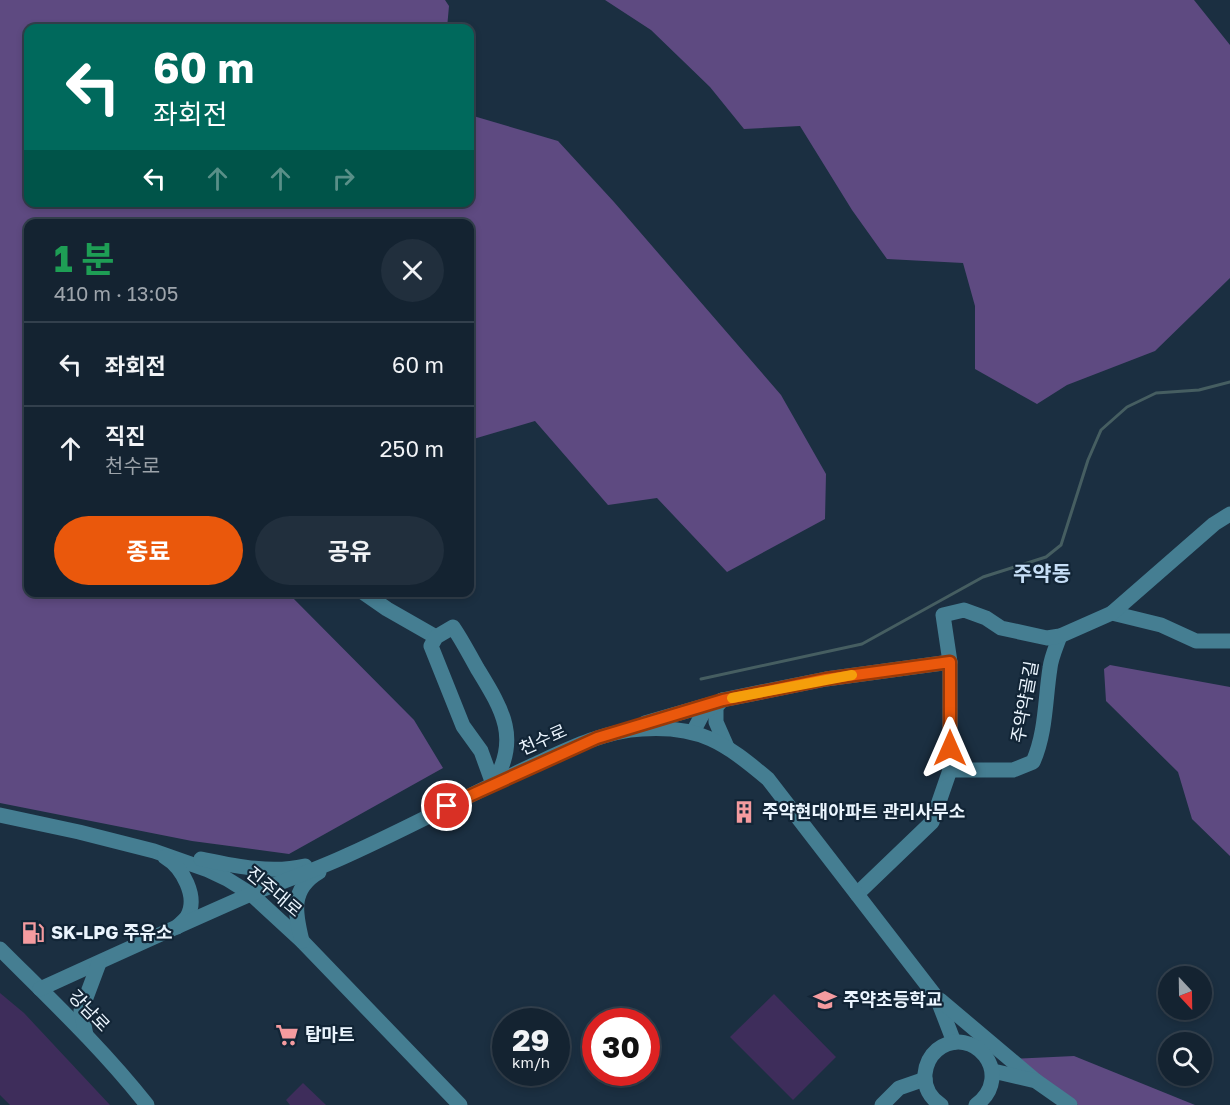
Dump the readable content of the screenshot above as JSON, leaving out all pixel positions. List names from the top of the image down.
{
  "streets": {
    "street": [
      "주약약골길",
      "천수로",
      "진주대로",
      "강남로"
    ]
  },
  "crossings": [
    ["주약약골길", "천수로"],
    ["천수로", "진주대로"],
    ["천수로", "강남로"]
  ],
  "districts": ["주약동"],
  "places": {
    "building": ["주약현대아파트 관리사무소"],
    "fuel station": ["SK-LPG 주유소"],
    "school or university": ["주약초등학교"],
    "supermarket": ["탑마트"]
  },
  "north": "bottom",
  "page": {
    "turn": ["60 m", "좌회전"],
    "heading": ["1 분", "410 m · 13:05"],
    "list": [
      {
        "name": "좌회전",
        "value": "60 m"
      },
      {
        "name": "직진",
        "note": "천수로",
        "value": "250 m"
      }
    ],
    "buttons": ["종료", "공유"],
    "speed": "29 km/h",
    "limit": "30"
  }
}
